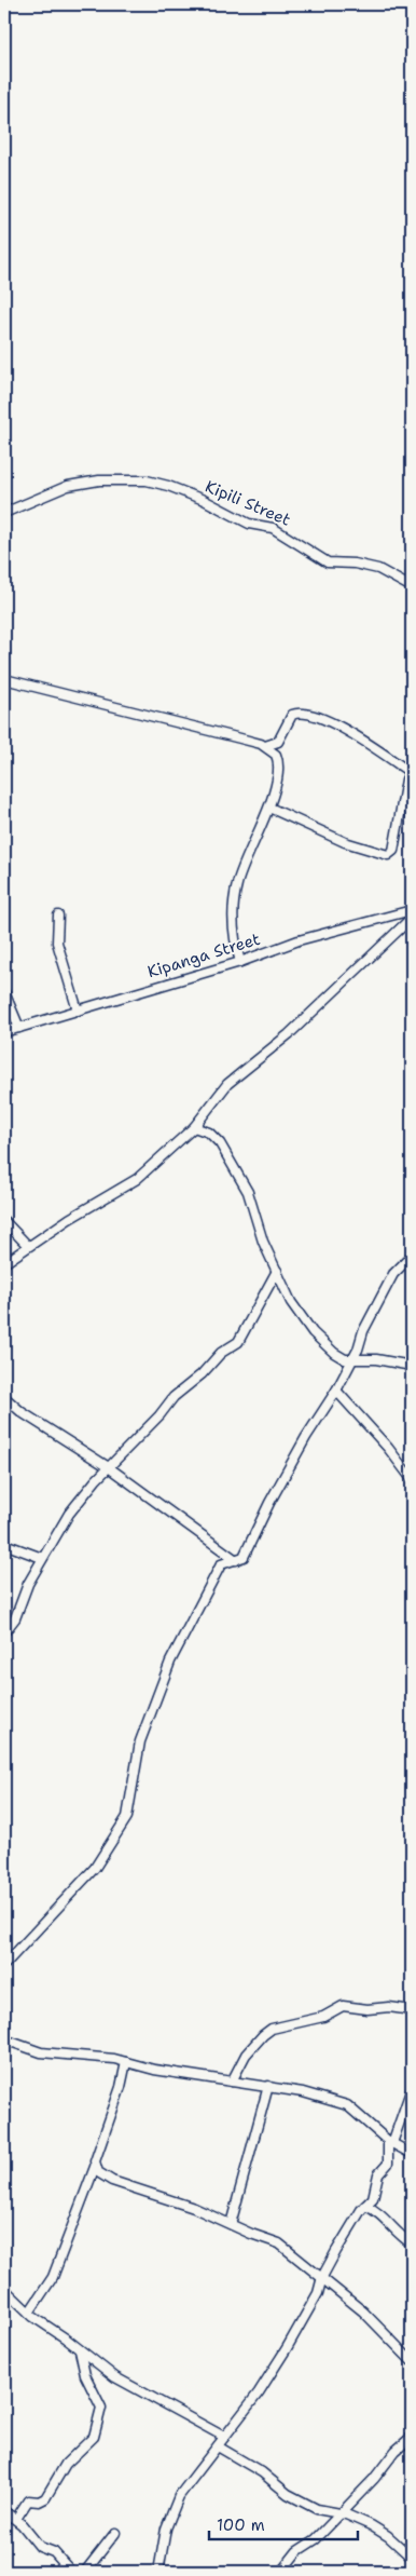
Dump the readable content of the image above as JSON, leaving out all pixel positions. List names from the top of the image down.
{
  "streets": {
    "street": ["Kipili Street", "Kipanga Street"]
  },
  "scale_bar": "100 m"
}
